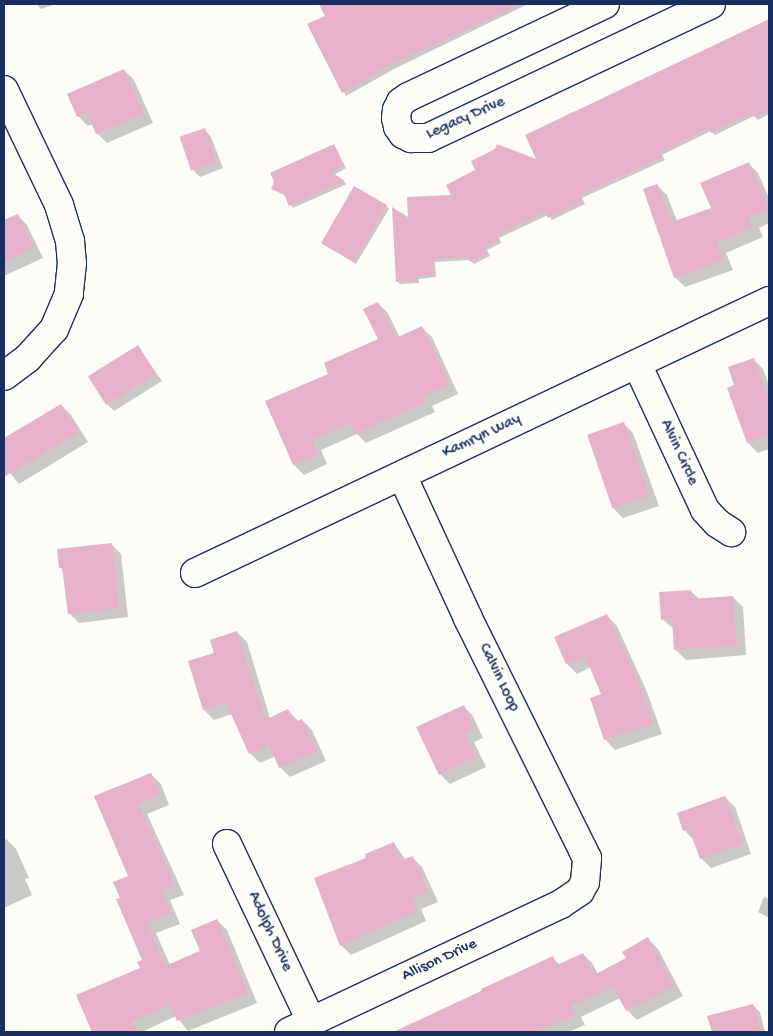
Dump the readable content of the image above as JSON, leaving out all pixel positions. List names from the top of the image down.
{
  "streets": {
    "street": [
      "Legacy Drive",
      "Kamryn Way",
      "Alvin Circle",
      "Calvin Loop",
      "Adolph Drive",
      "Allison Drive"
    ]
  },
  "crossings": [
    ["Kamryn Way", "Alvin Circle"],
    ["Kamryn Way", "Calvin Loop"],
    ["Calvin Loop", "Allison Drive"],
    ["Adolph Drive", "Allison Drive"]
  ]
}
